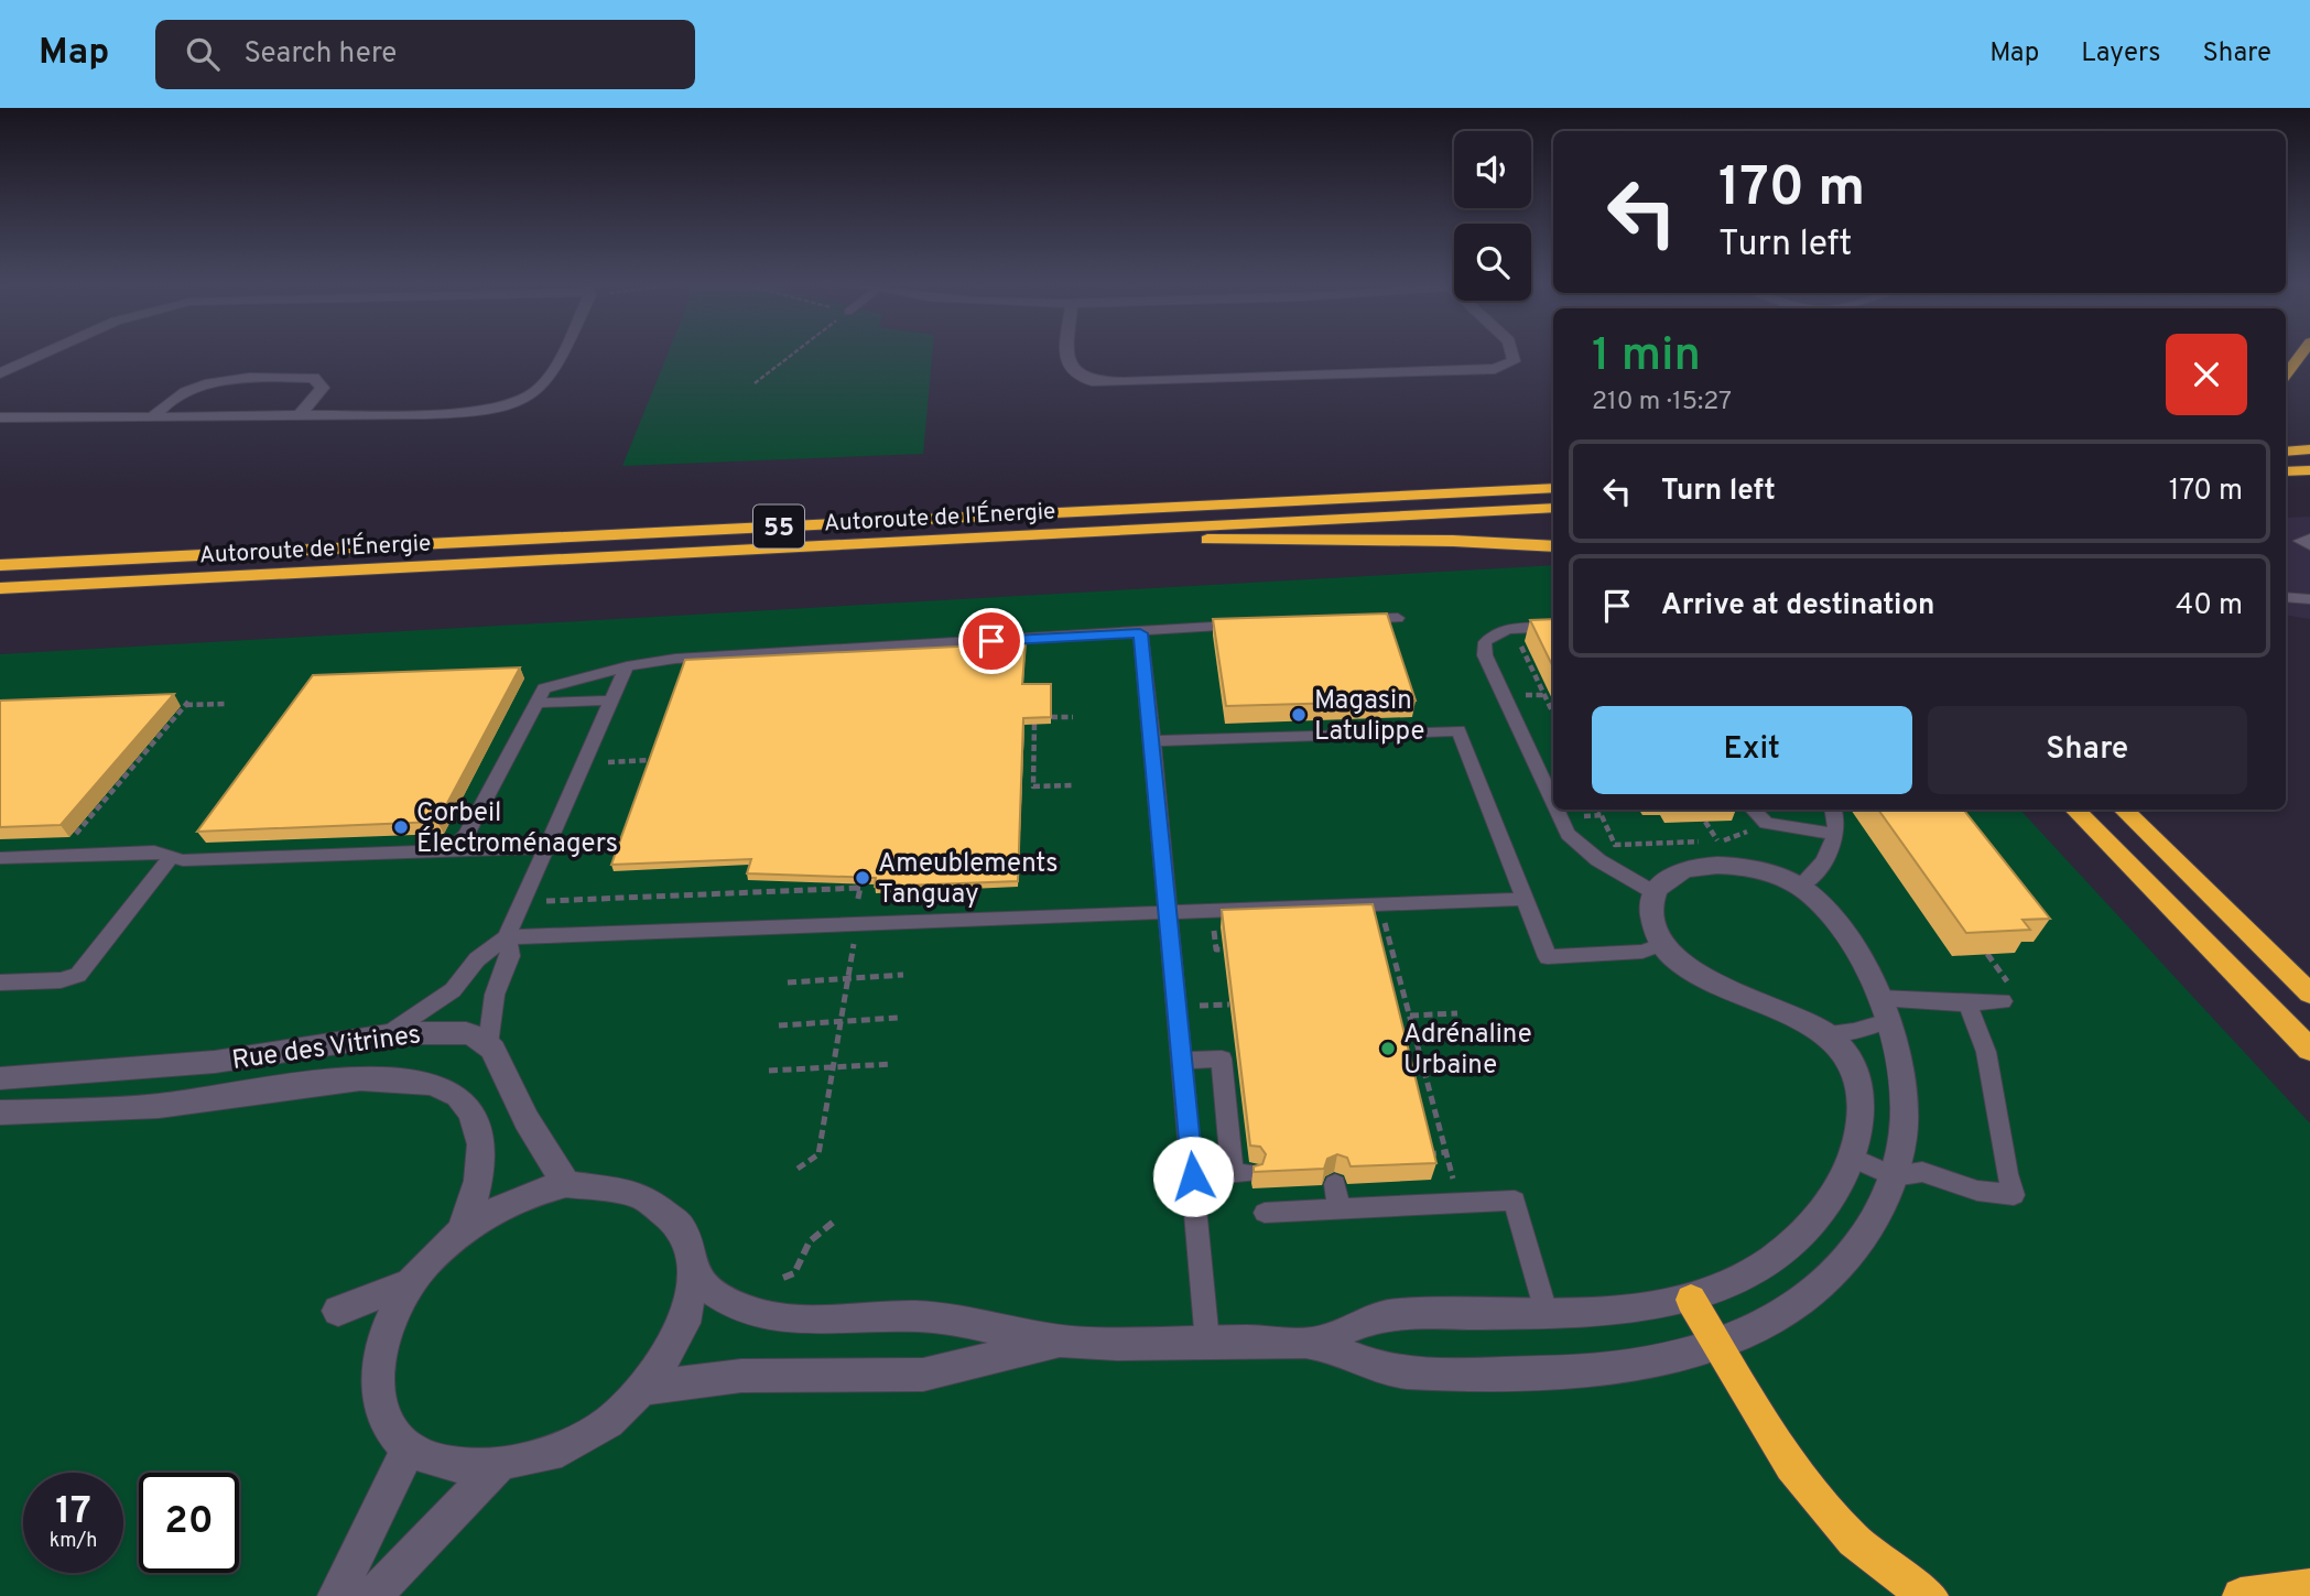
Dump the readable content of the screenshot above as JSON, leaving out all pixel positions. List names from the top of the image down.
{
  "streets": {
    "highway": ["Autoroute de l'Énergie", "55"],
    "street": ["Rue des Vitrines"]
  },
  "places": [
    "Magasin Latulippe",
    "Corbeil Électroménagers",
    "Ameublements Tanguay",
    "Adrénaline Urbaine"
  ],
  "page": {
    "header": "Map",
    "search": "Search here",
    "nav": ["Map", "Layers", "Share"],
    "turn": ["170 m", "Turn left"],
    "heading": ["1 min", "210 m · 15:27"],
    "list": [
      {
        "name": "Turn left",
        "value": "170 m"
      },
      {
        "name": "Arrive at destination",
        "value": "40 m"
      }
    ],
    "buttons": ["Exit", "Share"],
    "speed": "17 km/h",
    "limit": "20"
  }
}
